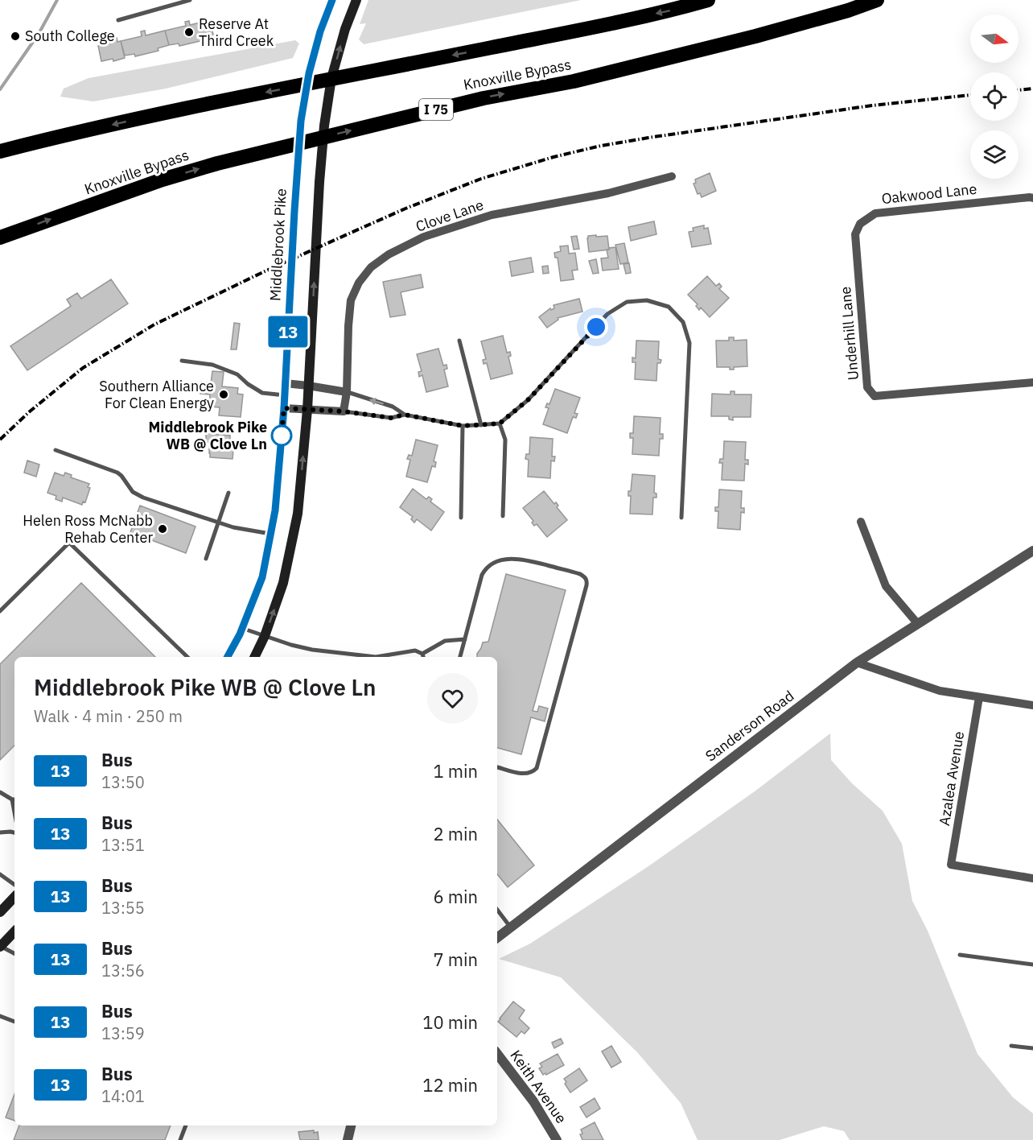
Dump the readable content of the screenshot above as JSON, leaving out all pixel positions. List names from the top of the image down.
{
  "streets": {
    "highway": ["Knoxville Bypass", "I 75"],
    "main road": ["Middlebrook Pike"],
    "street": [
      "Oakwood Lane",
      "Clove Lane",
      "Underhill Lane",
      "Sanderson Road",
      "Azalea Avenue",
      "Keith Avenue"
    ]
  },
  "crossings": [
    ["Oakwood Lane", "Underhill Lane"]
  ],
  "places": [
    "Reserve At Third Creek",
    "South College",
    "Southern Alliance For Clean Energy",
    "Middlebrook Pike WB @ Clove Ln",
    "Helen Ross McNabb Rehab Center"
  ],
  "lines": ["bus line 13"],
  "north": "right",
  "page": {
    "on_map": "13",
    "heading": ["Middlebrook Pike WB @ Clove Ln", "Walk · 4 min · 250 m"],
    "list": [
      {
        "mark": "13",
        "name": "Bus",
        "note": "13:50",
        "value": "1 min"
      },
      {
        "mark": "13",
        "name": "Bus",
        "note": "13:51",
        "value": "2 min"
      },
      {
        "mark": "13",
        "name": "Bus",
        "note": "13:55",
        "value": "6 min"
      },
      {
        "mark": "13",
        "name": "Bus",
        "note": "13:56",
        "value": "7 min"
      },
      {
        "mark": "13",
        "name": "Bus",
        "note": "13:59",
        "value": "10 min"
      },
      {
        "mark": "13",
        "name": "Bus",
        "note": "14:01",
        "value": "12 min"
      }
    ]
  }
}
